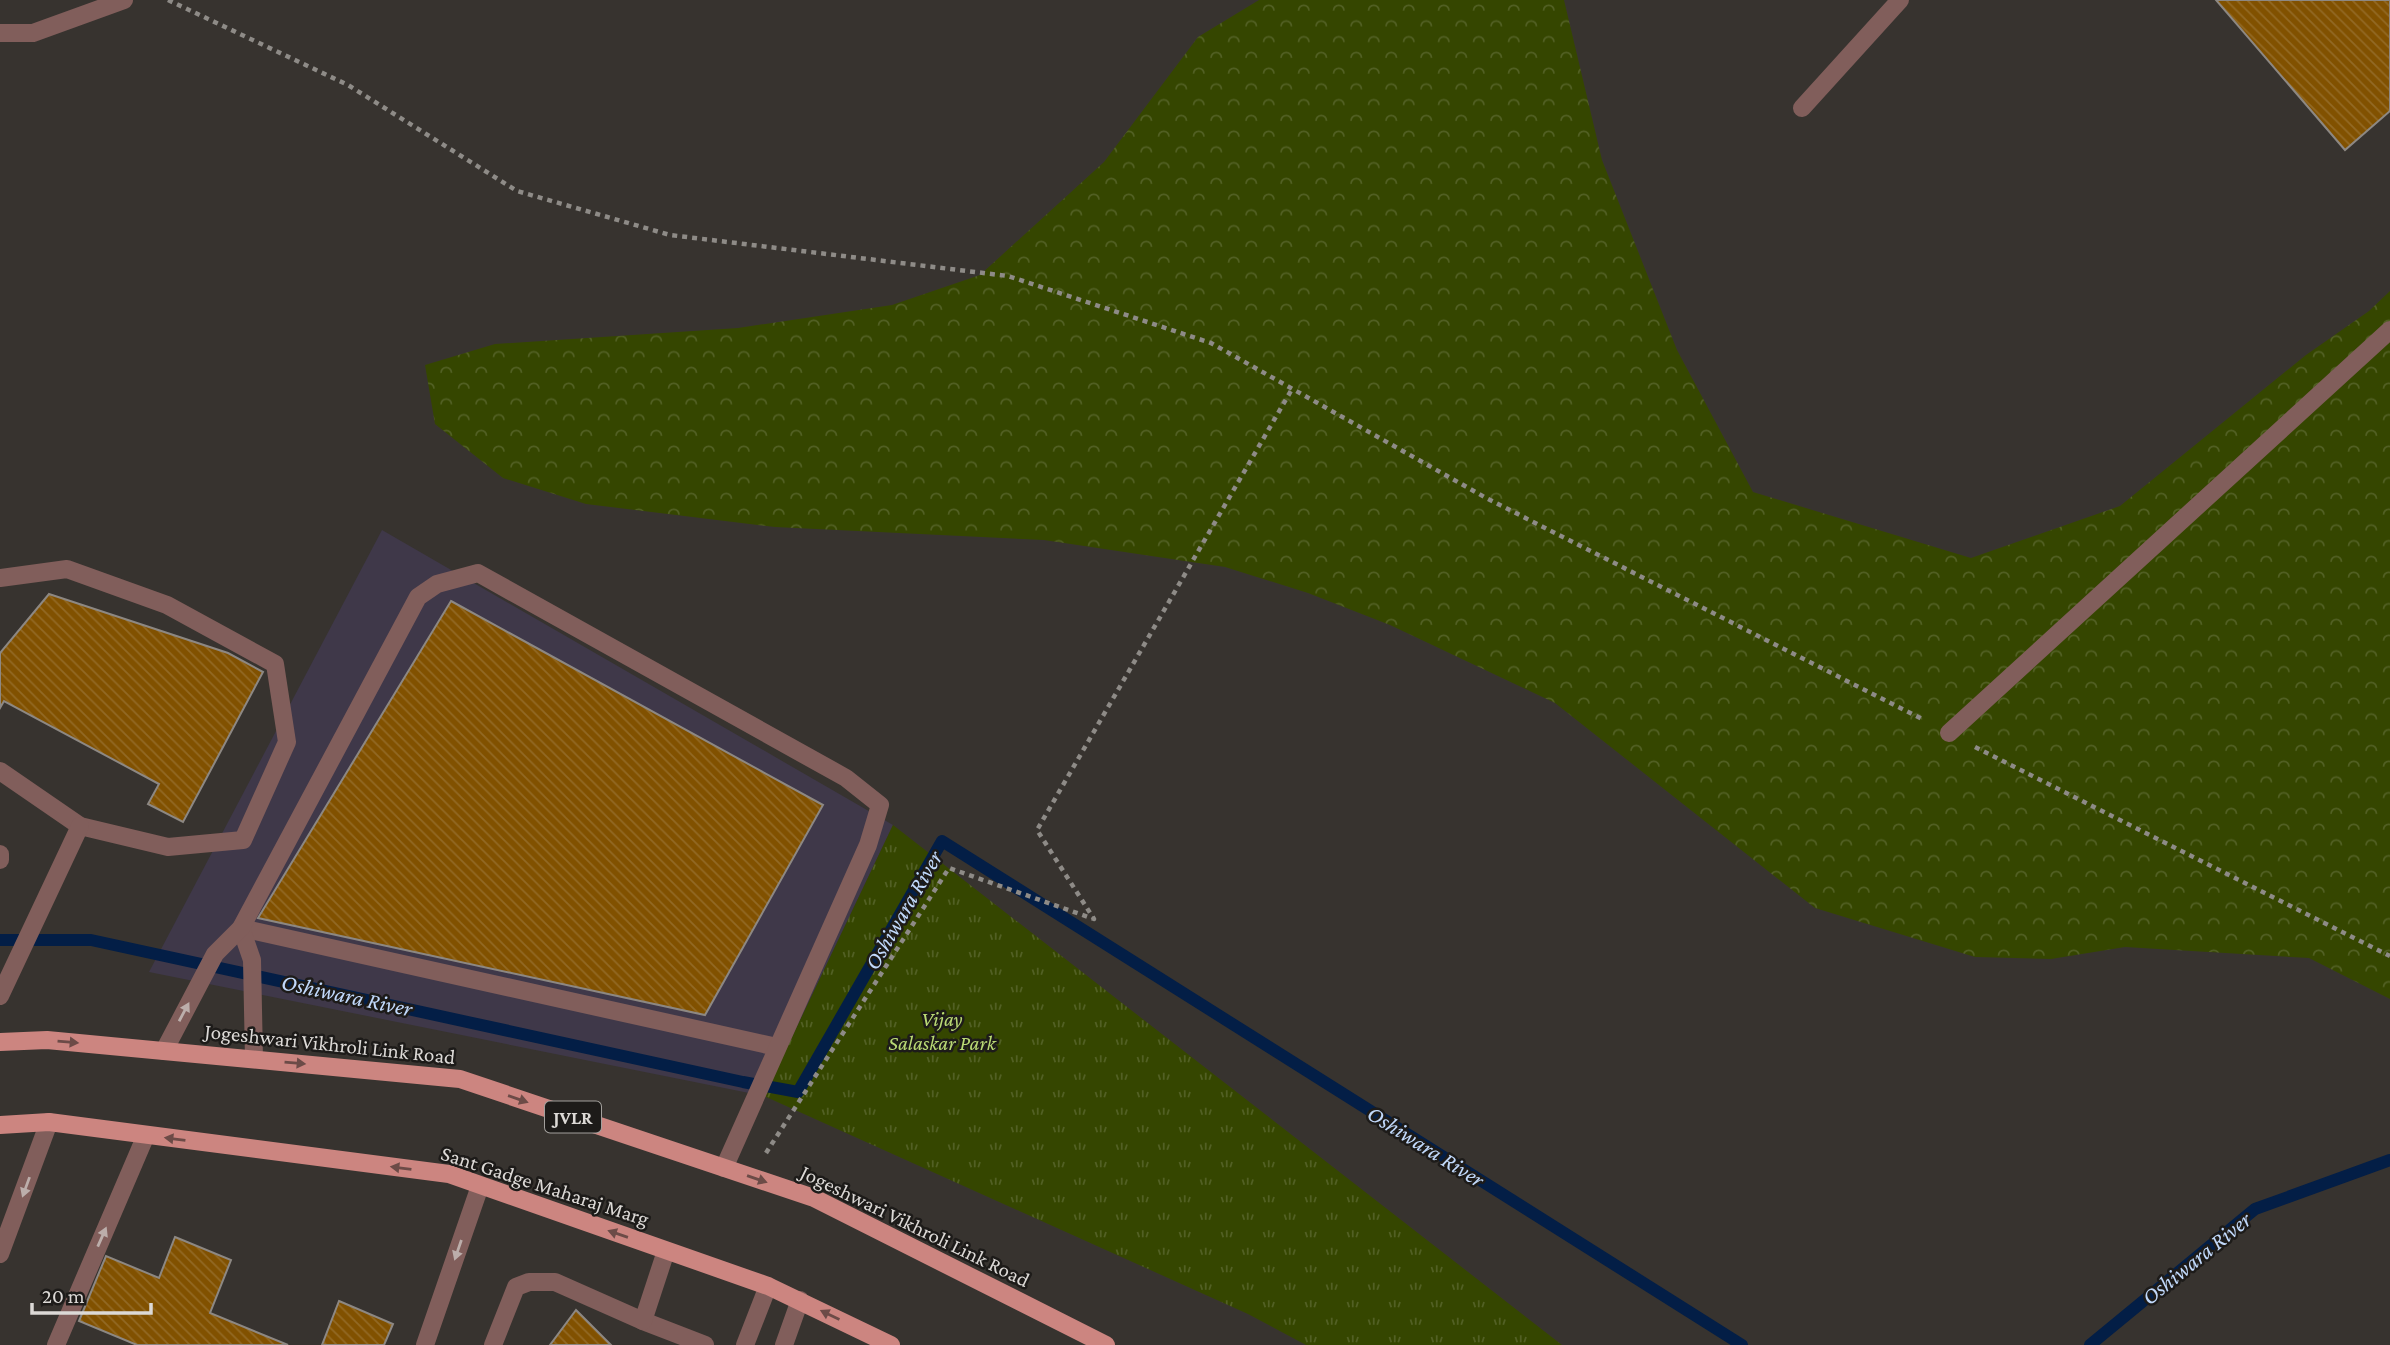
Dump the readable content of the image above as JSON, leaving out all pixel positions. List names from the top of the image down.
{
  "streets": {
    "main road": ["Jogeshwari Vikhroli Link Road", "JVLR", "Sant Gadge Maharaj Marg"]
  },
  "one_way": ["Jogeshwari Vikhroli Link Road", "Sant Gadge Maharaj Marg"],
  "water": ["Oshiwara River"],
  "parks": ["Vijay Salaskar Park"],
  "scale_bar": "20 m"
}
